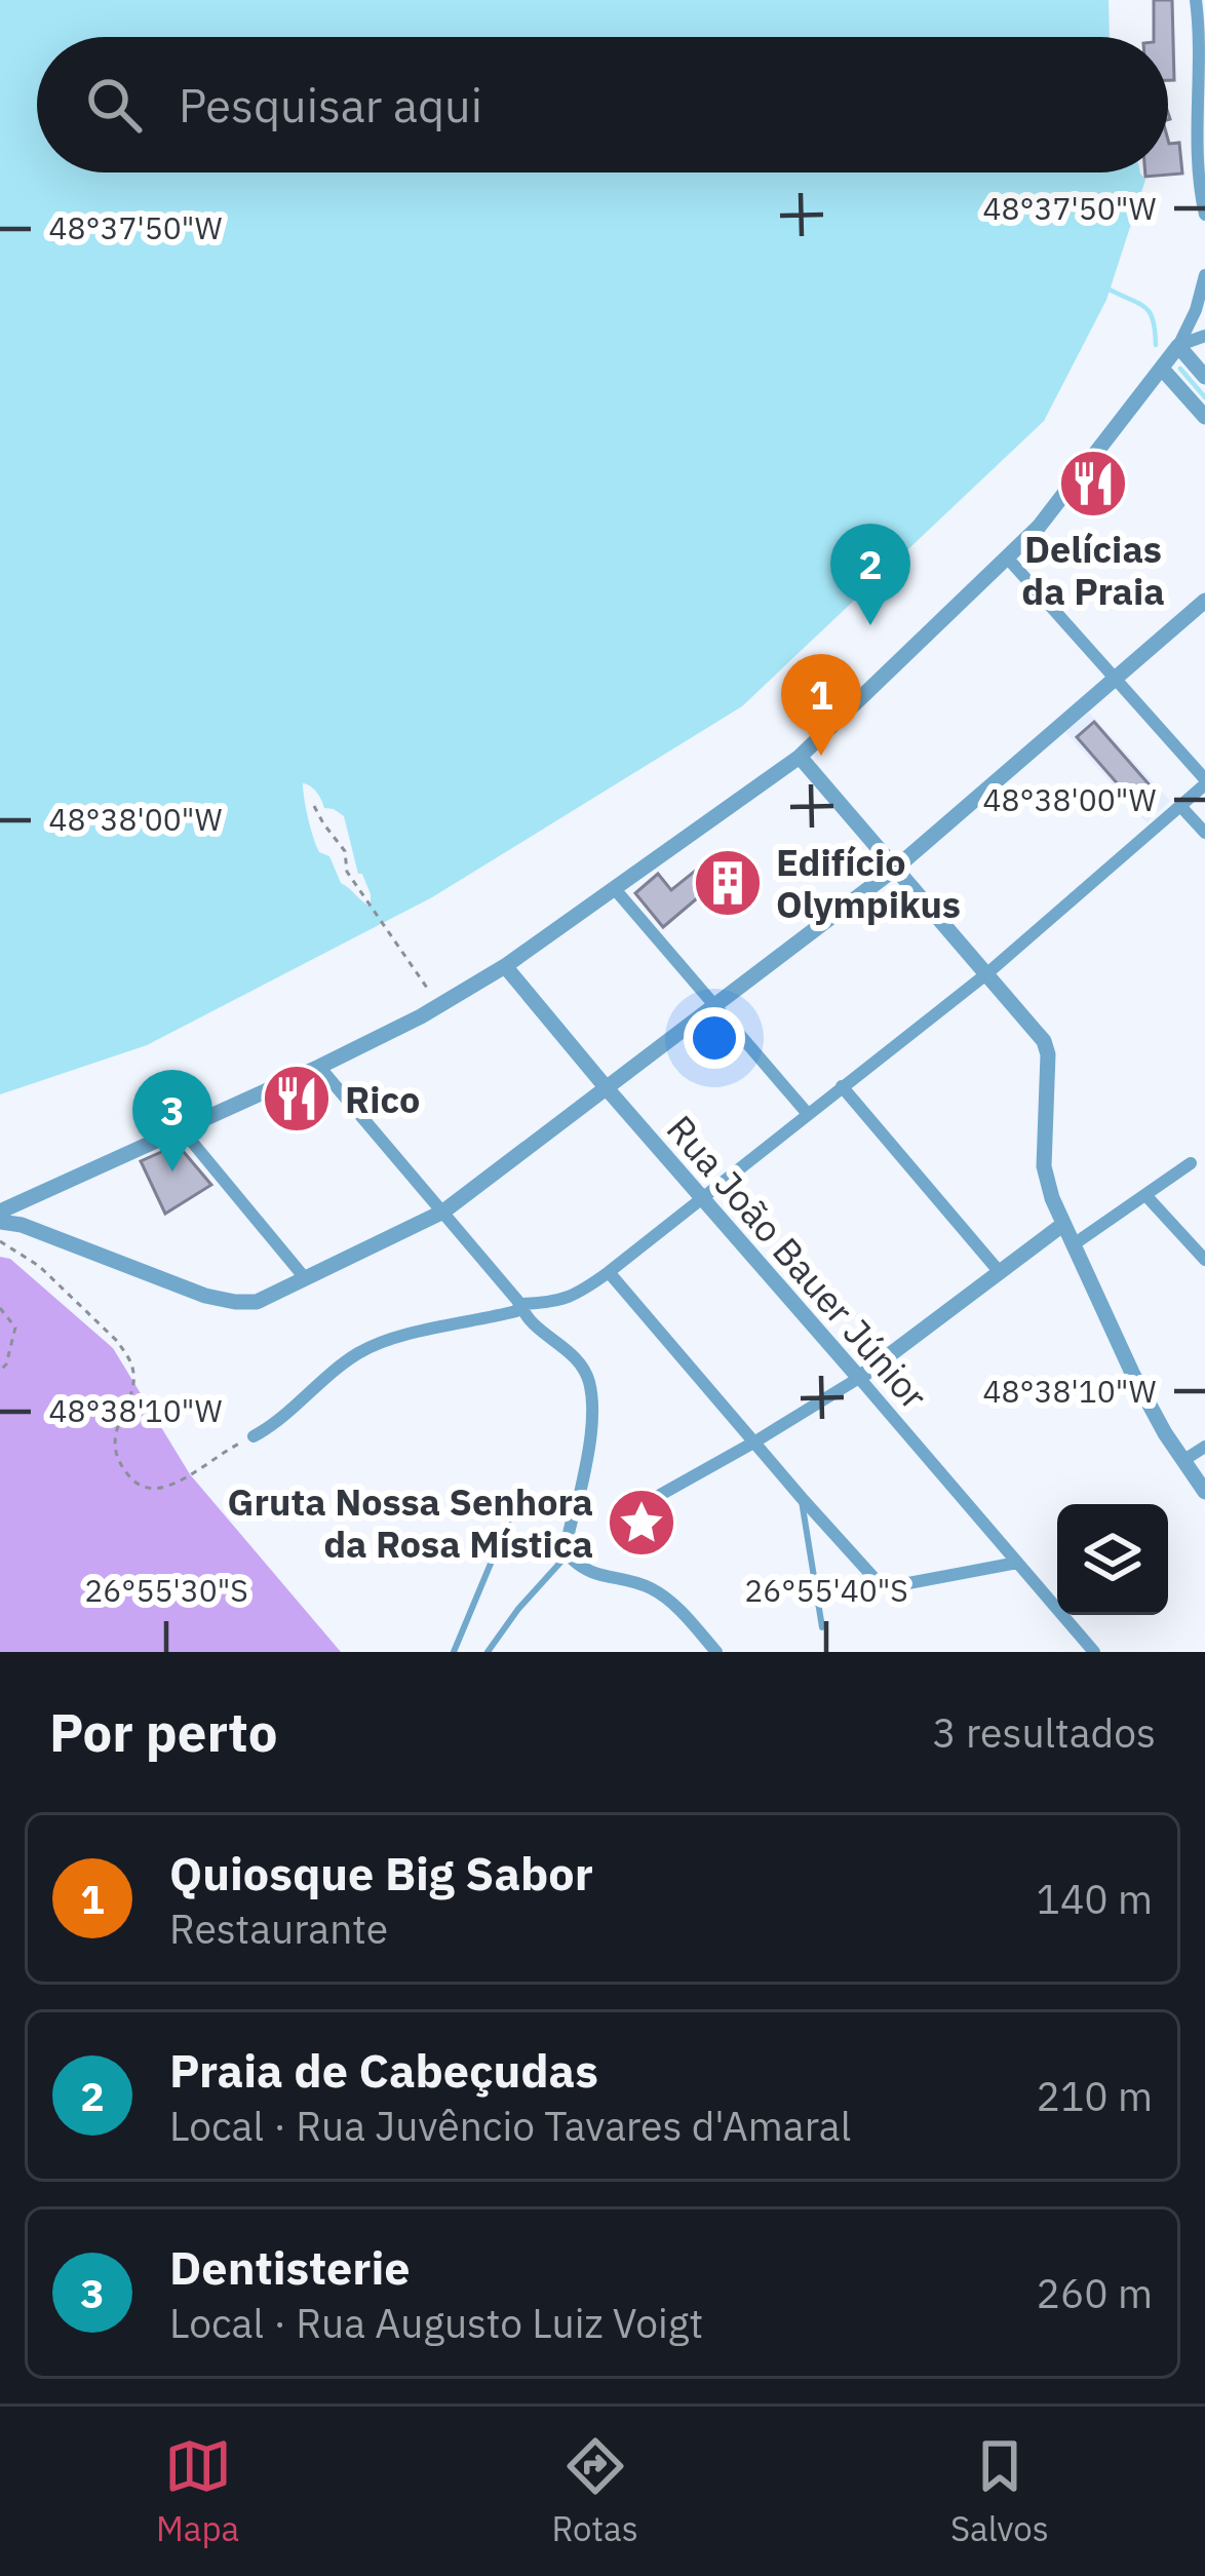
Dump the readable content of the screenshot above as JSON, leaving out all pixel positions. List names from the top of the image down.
{
  "streets": {
    "street": ["Rua João Bauer Júnior"]
  },
  "places": {
    "restaurant": ["Delícias da Praia", "Rico"],
    "building": ["Edifício Olympikus"],
    "place": ["Gruta Nossa Senhora da Rosa Mística"]
  },
  "page": {
    "search": "Pesquisar aqui",
    "pins": ["2", "1", "3"],
    "heading": ["Por perto", "3 resultados"],
    "list": [
      {
        "mark": "1",
        "name": "Quiosque Big Sabor",
        "note": "Restaurante",
        "value": "140 m"
      },
      {
        "mark": "2",
        "name": "Praia de Cabeçudas",
        "note": "Local · Rua Juvêncio Tavares d'Amaral",
        "value": "210 m"
      },
      {
        "mark": "3",
        "name": "Dentisterie",
        "note": "Local · Rua Augusto Luiz Voigt",
        "value": "260 m"
      }
    ],
    "nav": ["Mapa", "Rotas", "Salvos"]
  },
  "coordinates": [
    "48°37'50\"W",
    "48°38'00\"W",
    "48°38'10\"W",
    "26°55'30\"S",
    "26°55'40\"S"
  ]
}
